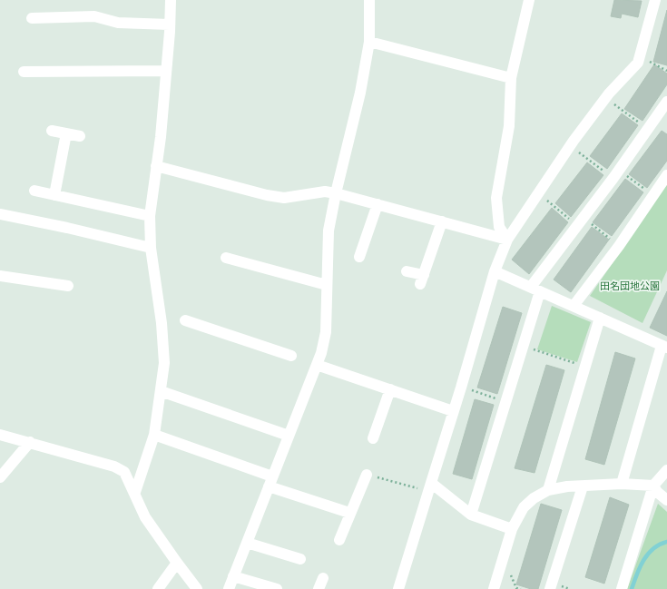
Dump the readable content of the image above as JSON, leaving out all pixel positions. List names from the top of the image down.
{
  "parks": ["田名団地公園"]
}
